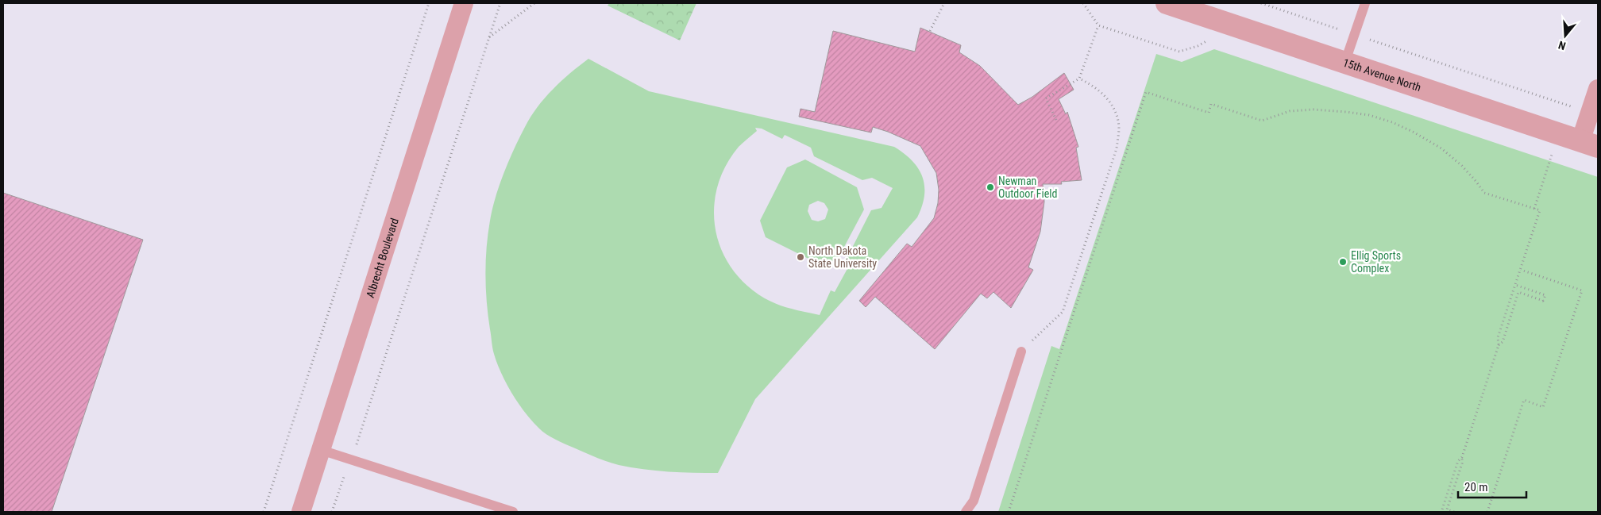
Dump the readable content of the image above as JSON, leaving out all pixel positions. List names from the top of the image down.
{
  "streets": {
    "street": ["15th Avenue North", "Albrecht Boulevard"]
  },
  "places": ["Newman Outdoor Field", "North Dakota State University", "Ellig Sports Complex"],
  "scale_bar": "20 m",
  "north": "bottom"
}
